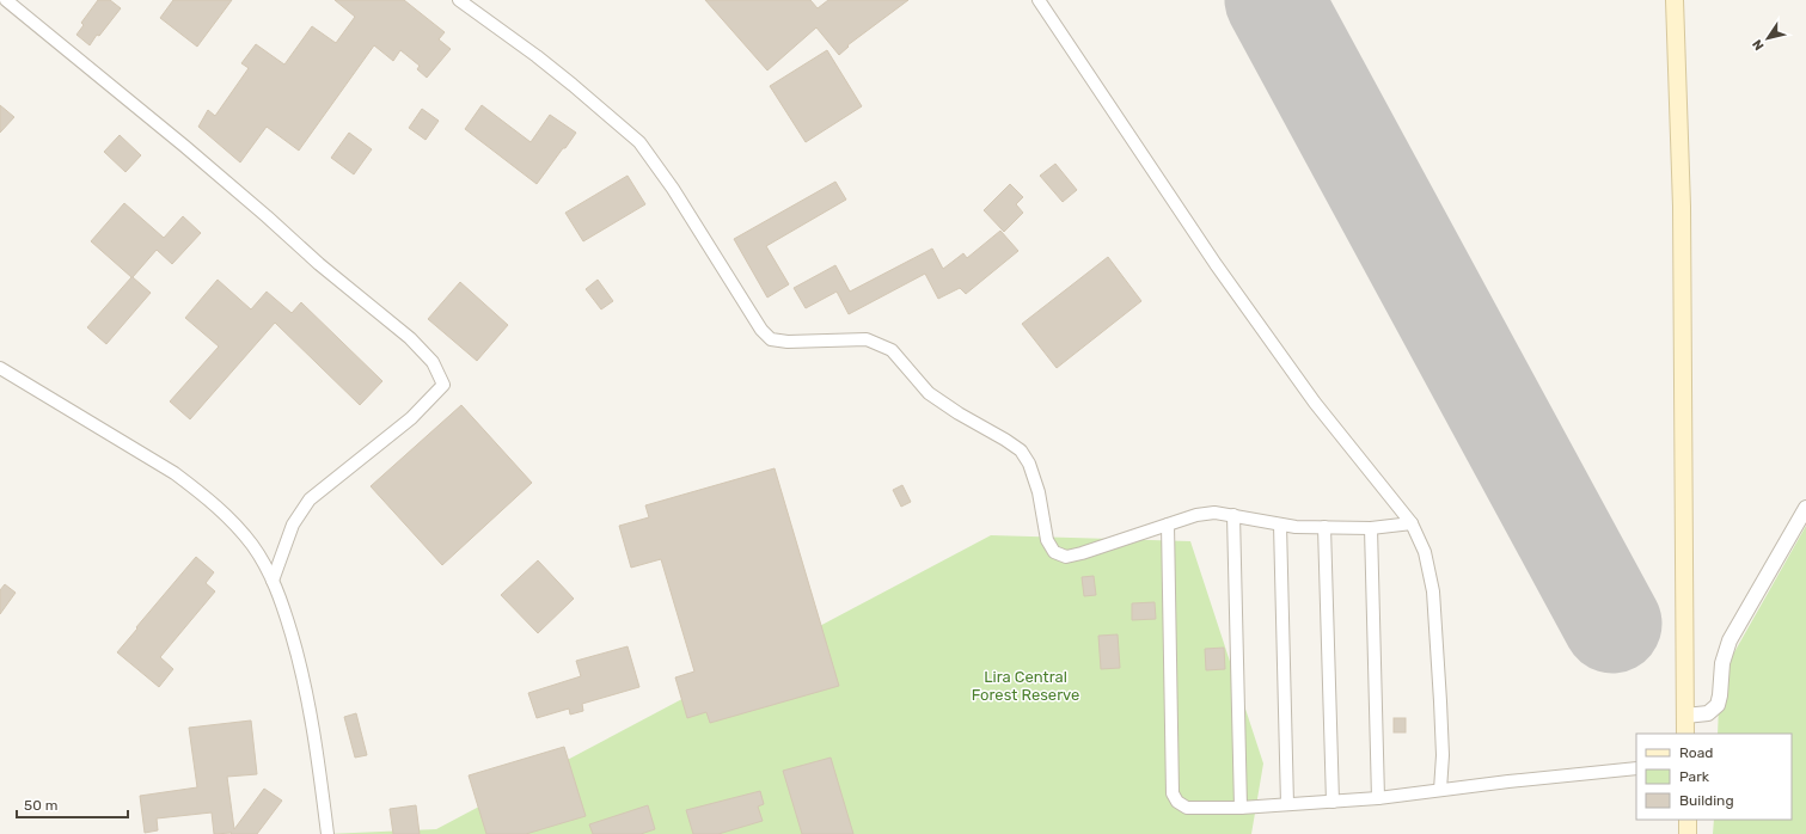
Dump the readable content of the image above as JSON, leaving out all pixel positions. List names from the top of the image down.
{
  "parks": ["Lira Central Forest Reserve"],
  "legend": ["Road", "Park", "Building"],
  "scale_bar": "50 m",
  "north": "bottom left"
}
